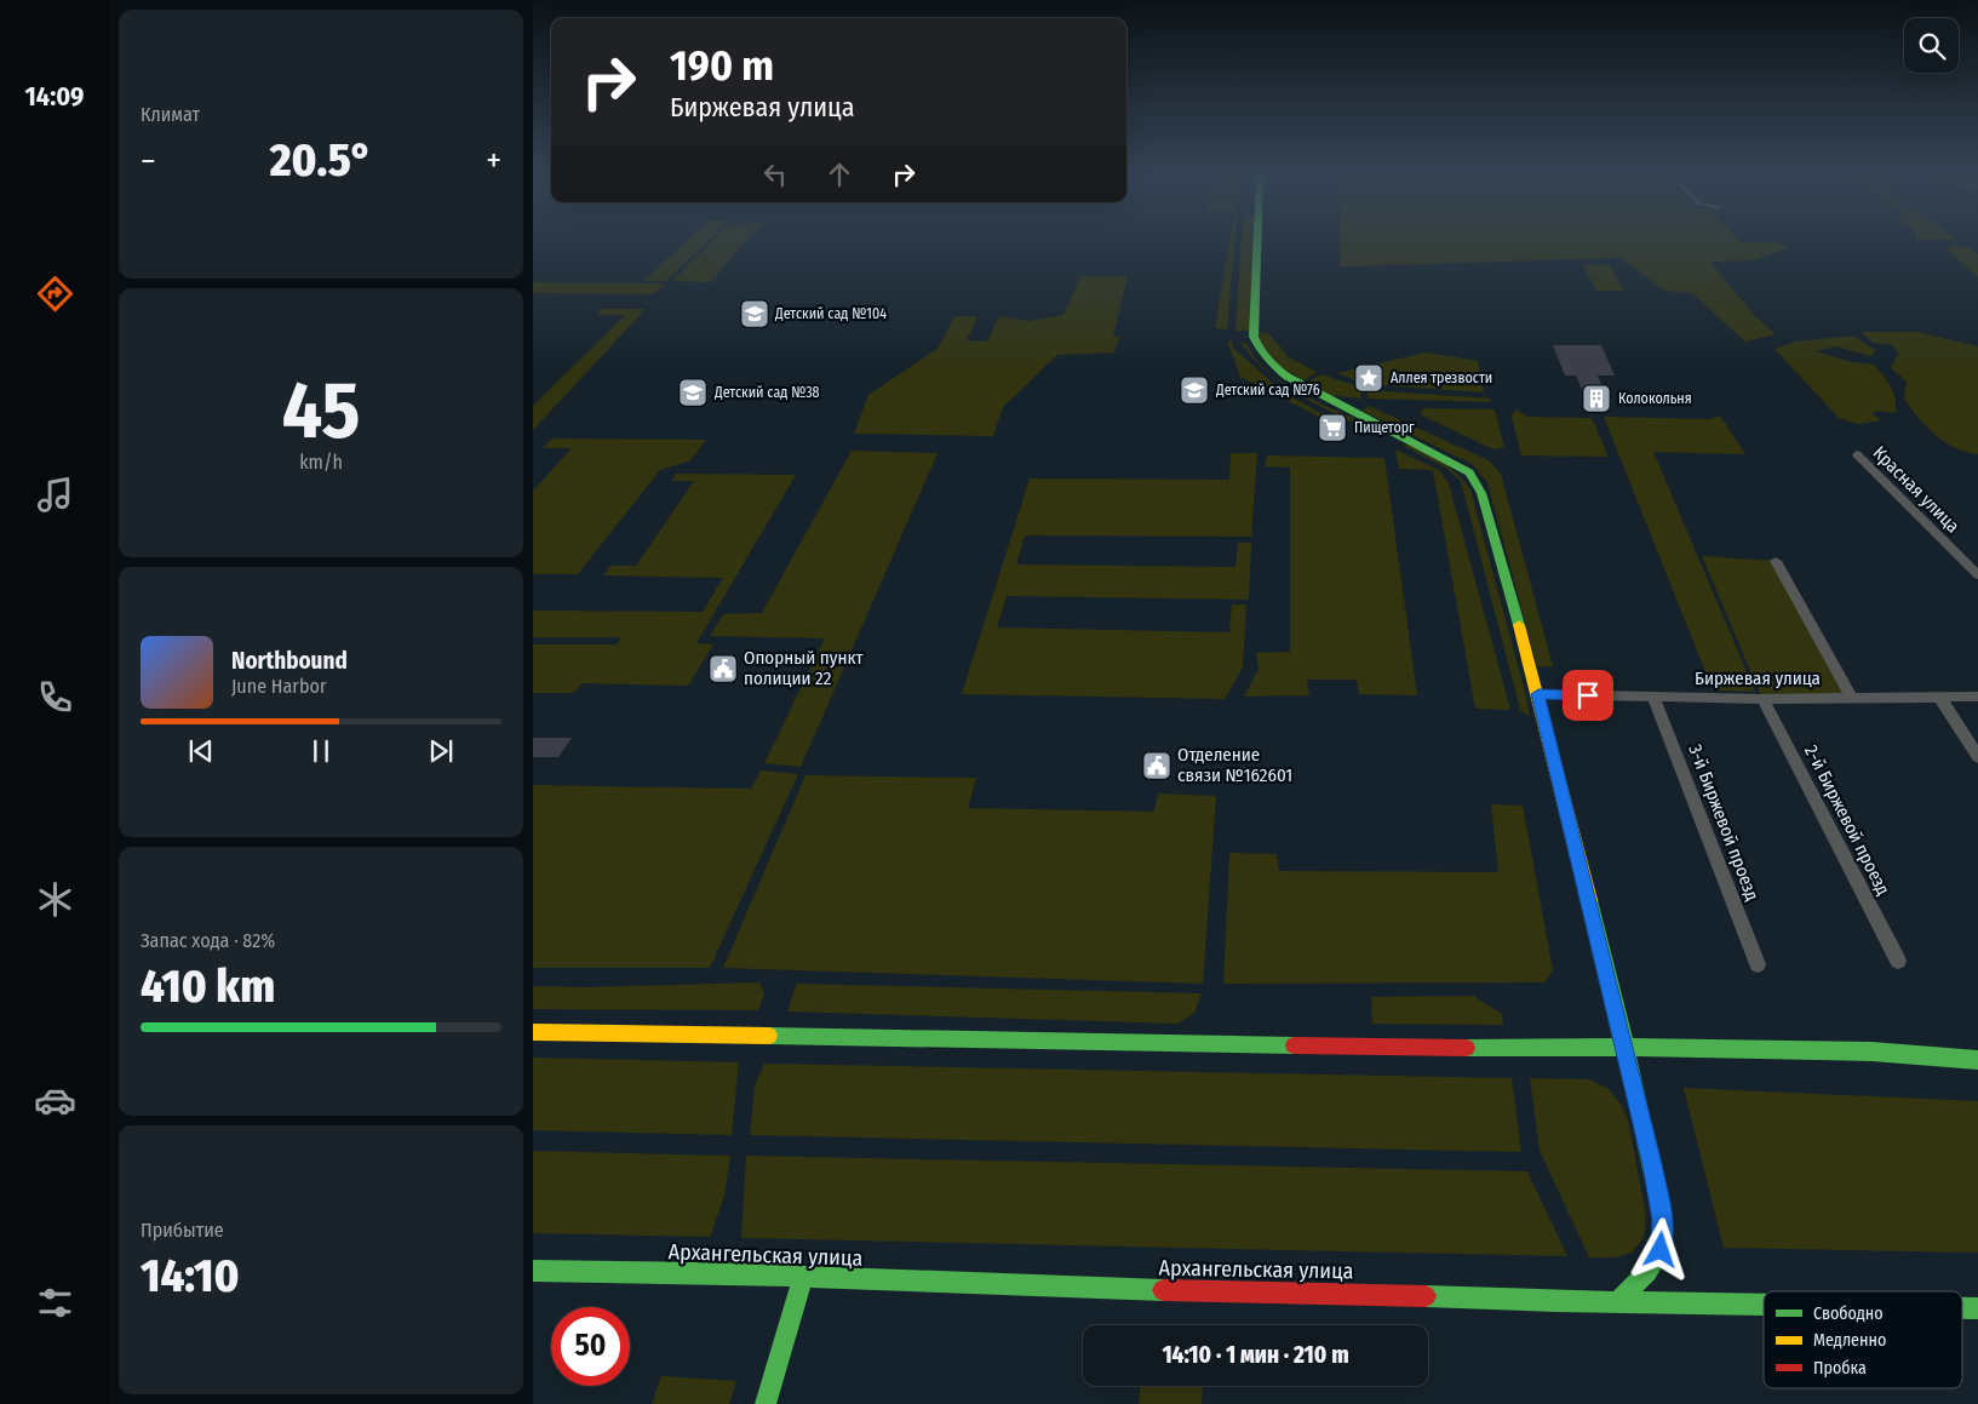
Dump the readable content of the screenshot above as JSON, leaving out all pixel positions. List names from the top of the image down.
{
  "streets": {
    "main road": ["Архангельская улица"],
    "street": [
      "Красная улица",
      "Биржевая улица",
      "2-й Биржевой проезд",
      "3-й Биржевой проезд"
    ]
  },
  "crossings": [
    ["Биржевая улица", "2-й Биржевой проезд"],
    ["Биржевая улица", "3-й Биржевой проезд"]
  ],
  "places": {
    "school or university": ["Детский сад №104", "Детский сад №76", "Детский сад №38"],
    "place": ["Аллея трезвости"],
    "building": ["Колокольня"],
    "supermarket": ["Пищеторг"],
    "public building": ["Опорный пункт полиции 22", "Отделение связи №162601"]
  },
  "legend": ["Свободно", "Медленно", "Пробка"],
  "page": {
    "tabs": "14:09",
    "tile": [
      "Климат",
      ["45", "km/h"],
      ["Запас хода · 82%", "410 km"],
      ["Прибытие", "14:10"]
    ],
    "turn": ["190 m", "Биржевая улица"],
    "heat": ["−", "20.5°", "+"],
    "song": ["Northbound", "June Harbor"],
    "limit": "50",
    "trip": "14:10 · 1 мин · 210 m"
  }
}
